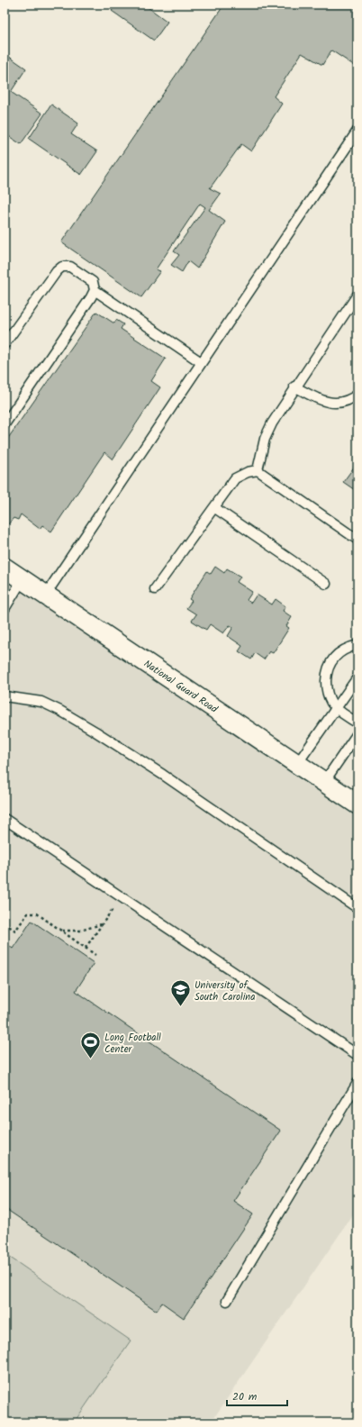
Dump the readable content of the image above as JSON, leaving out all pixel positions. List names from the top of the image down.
{
  "streets": {
    "street": ["National Guard Road"]
  },
  "places": {
    "school or university": ["University of South Carolina"],
    "sports": ["Long Football Center"]
  },
  "scale_bar": "20 m"
}
